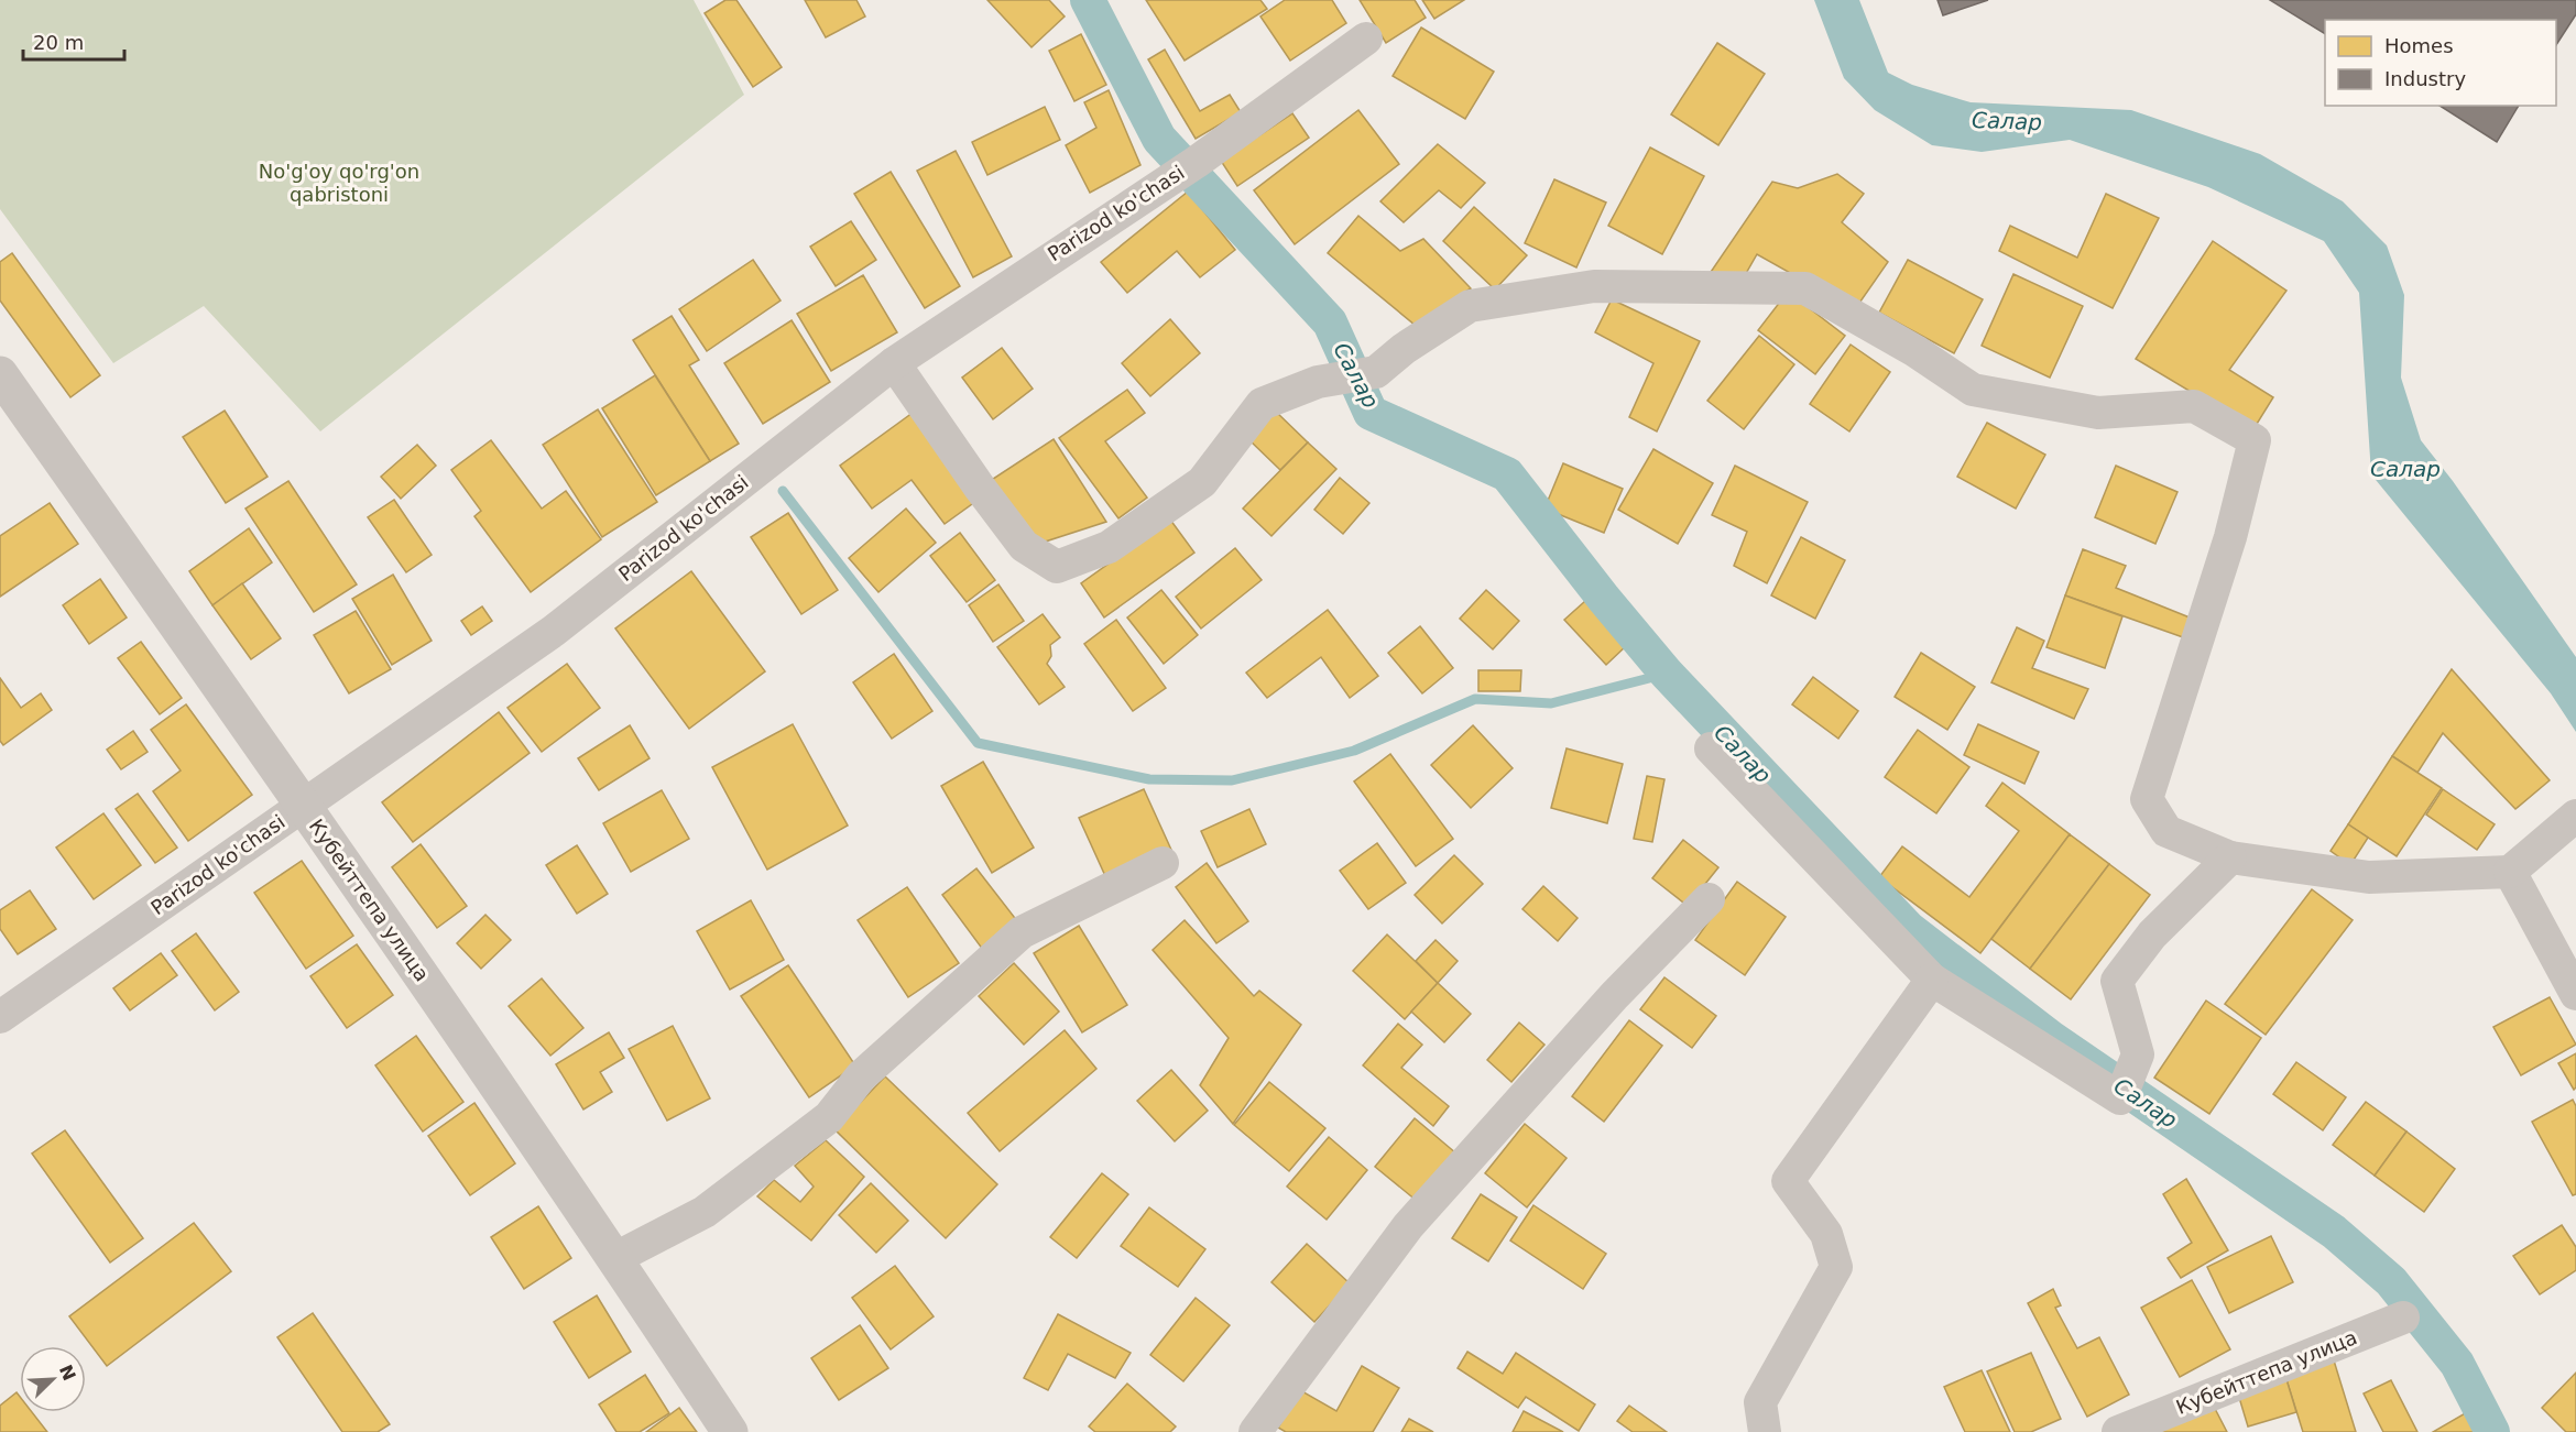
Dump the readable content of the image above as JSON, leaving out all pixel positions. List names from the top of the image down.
{
  "streets": {
    "street": ["Parizod ko'chasi", "Кубейттепа улица"]
  },
  "crossings": [
    ["Parizod ko'chasi", "Кубейттепа улица"]
  ],
  "water": ["Салар"],
  "parks": ["No'g'oy qo'rg'on qabristoni"],
  "legend": ["Homes", "Industry"],
  "scale_bar": "20 m",
  "north": "top right"
}
